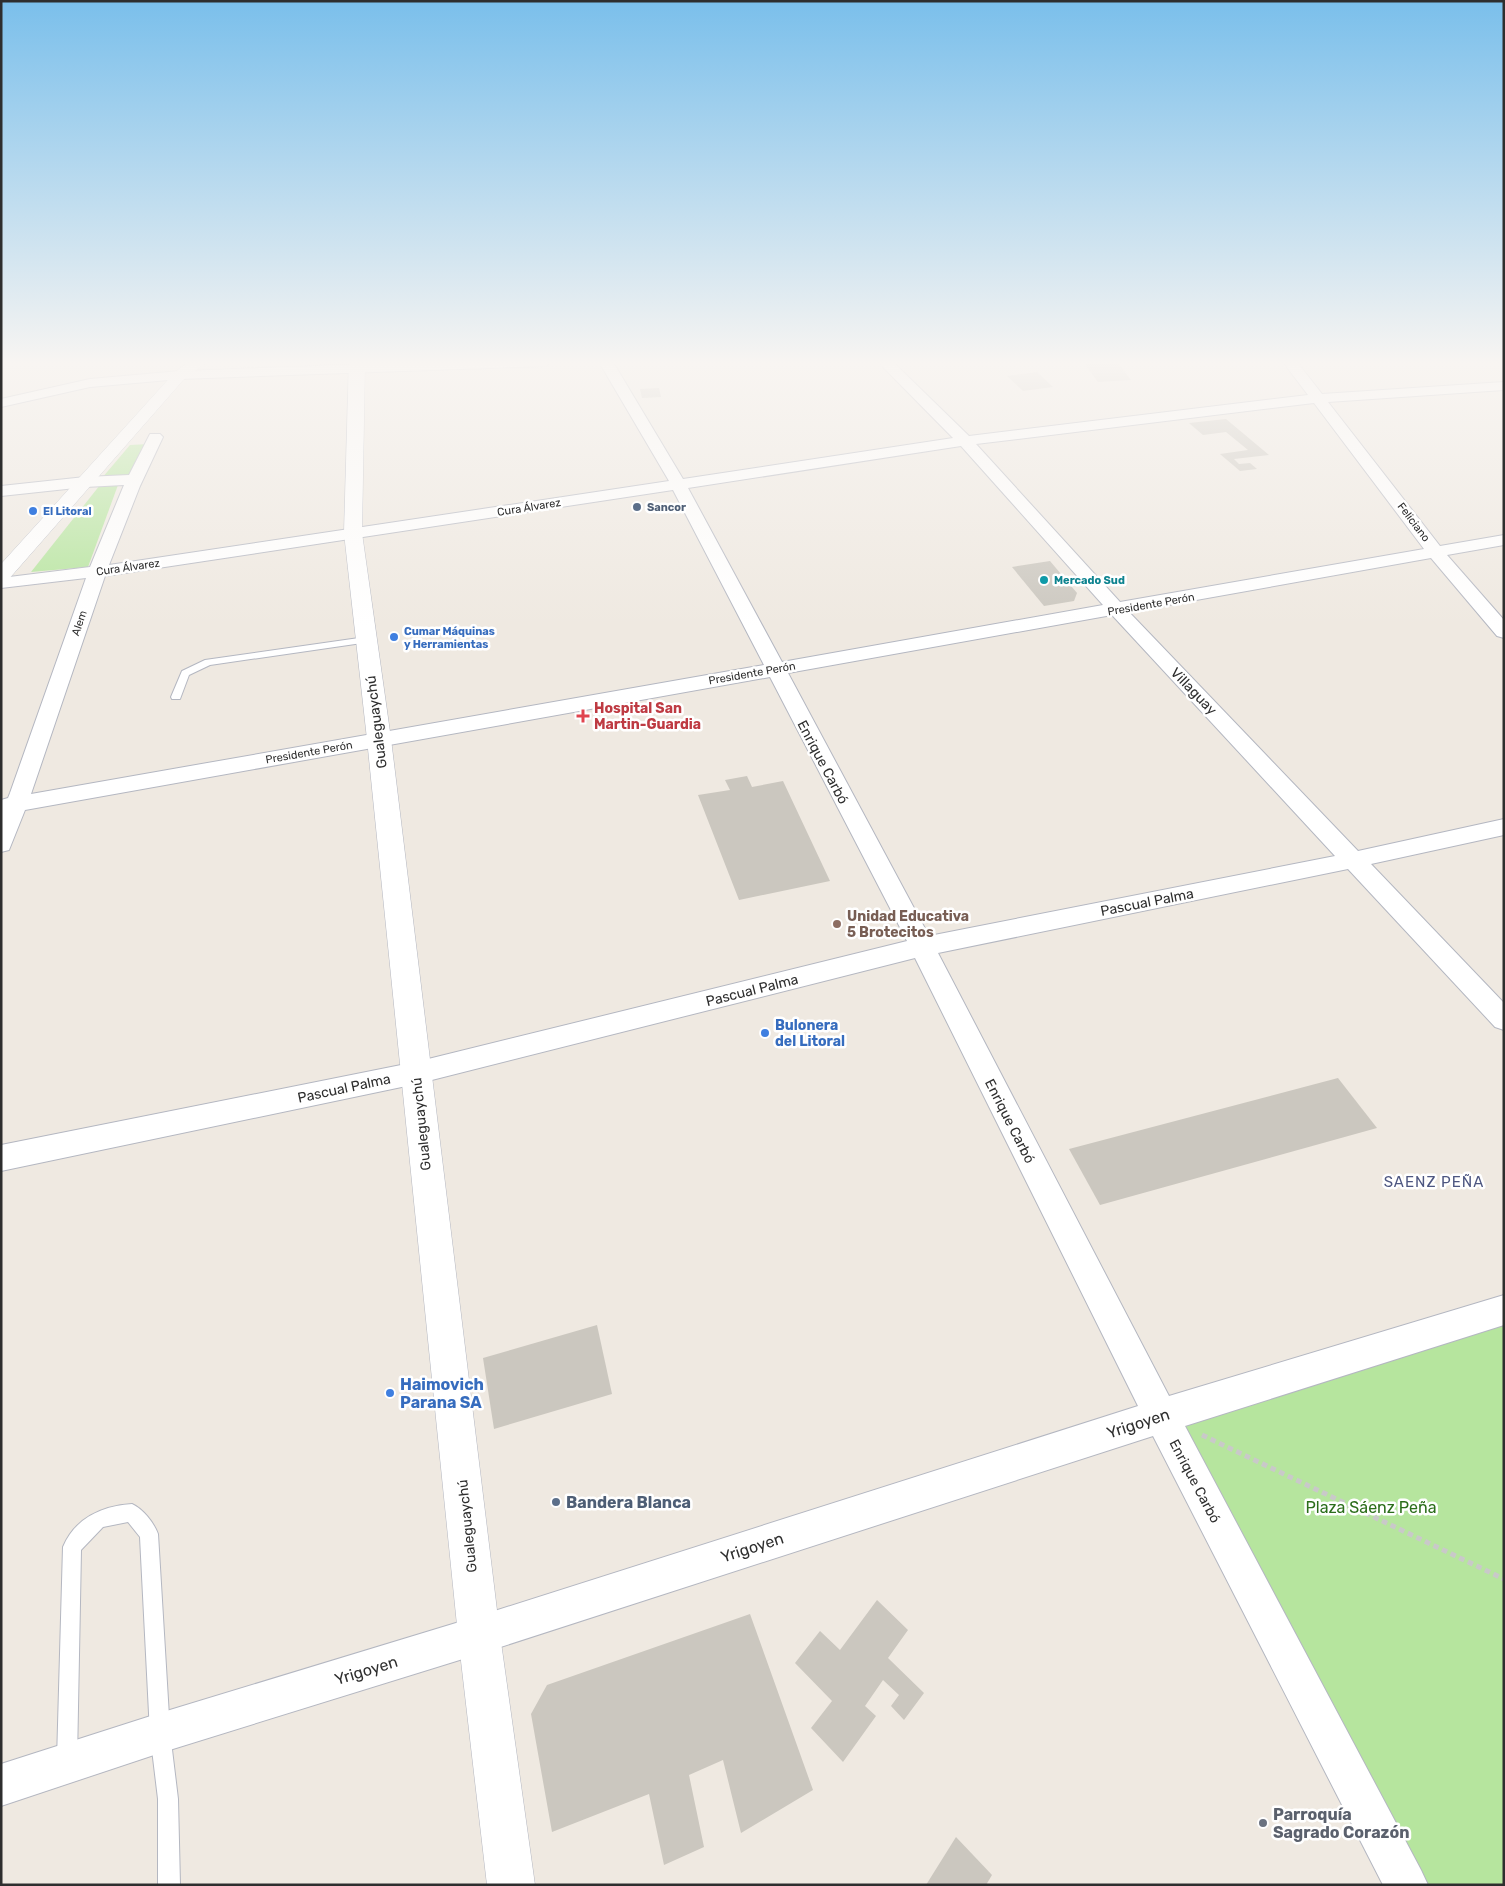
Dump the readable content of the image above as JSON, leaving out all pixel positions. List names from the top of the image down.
{
  "streets": {
    "street": [
      "Cura Álvarez",
      "Feliciano",
      "Presidente Perón",
      "Alem",
      "Villaguay",
      "Gualeguaychú",
      "Enrique Carbó",
      "Pascual Palma",
      "Yrigoyen"
    ]
  },
  "crossings": [
    ["Cura Álvarez", "Alem"],
    ["Cura Álvarez", "Gualeguaychú"],
    ["Cura Álvarez", "Enrique Carbó"],
    ["Feliciano", "Presidente Perón"],
    ["Presidente Perón", "Alem"],
    ["Presidente Perón", "Villaguay"],
    ["Presidente Perón", "Gualeguaychú"],
    ["Presidente Perón", "Enrique Carbó"],
    ["Villaguay", "Pascual Palma"],
    ["Gualeguaychú", "Pascual Palma"],
    ["Gualeguaychú", "Yrigoyen"],
    ["Enrique Carbó", "Pascual Palma"],
    ["Enrique Carbó", "Yrigoyen"]
  ],
  "districts": ["SAENZ PEÑA"],
  "parks": ["Plaza Sáenz Peña"],
  "places": {
    "other": [
      "Sancor",
      "El Litoral",
      "Mercado Sud",
      "Cumar Máquinas y Herramientas",
      "Unidad Educativa 5 Brotecitos",
      "Bulonera del Litoral",
      "Haimovich Parana SA",
      "Bandera Blanca",
      "Parroquía Sagrado Corazón"
    ],
    "health": ["Hospital San Martin-Guardia"]
  }
}
